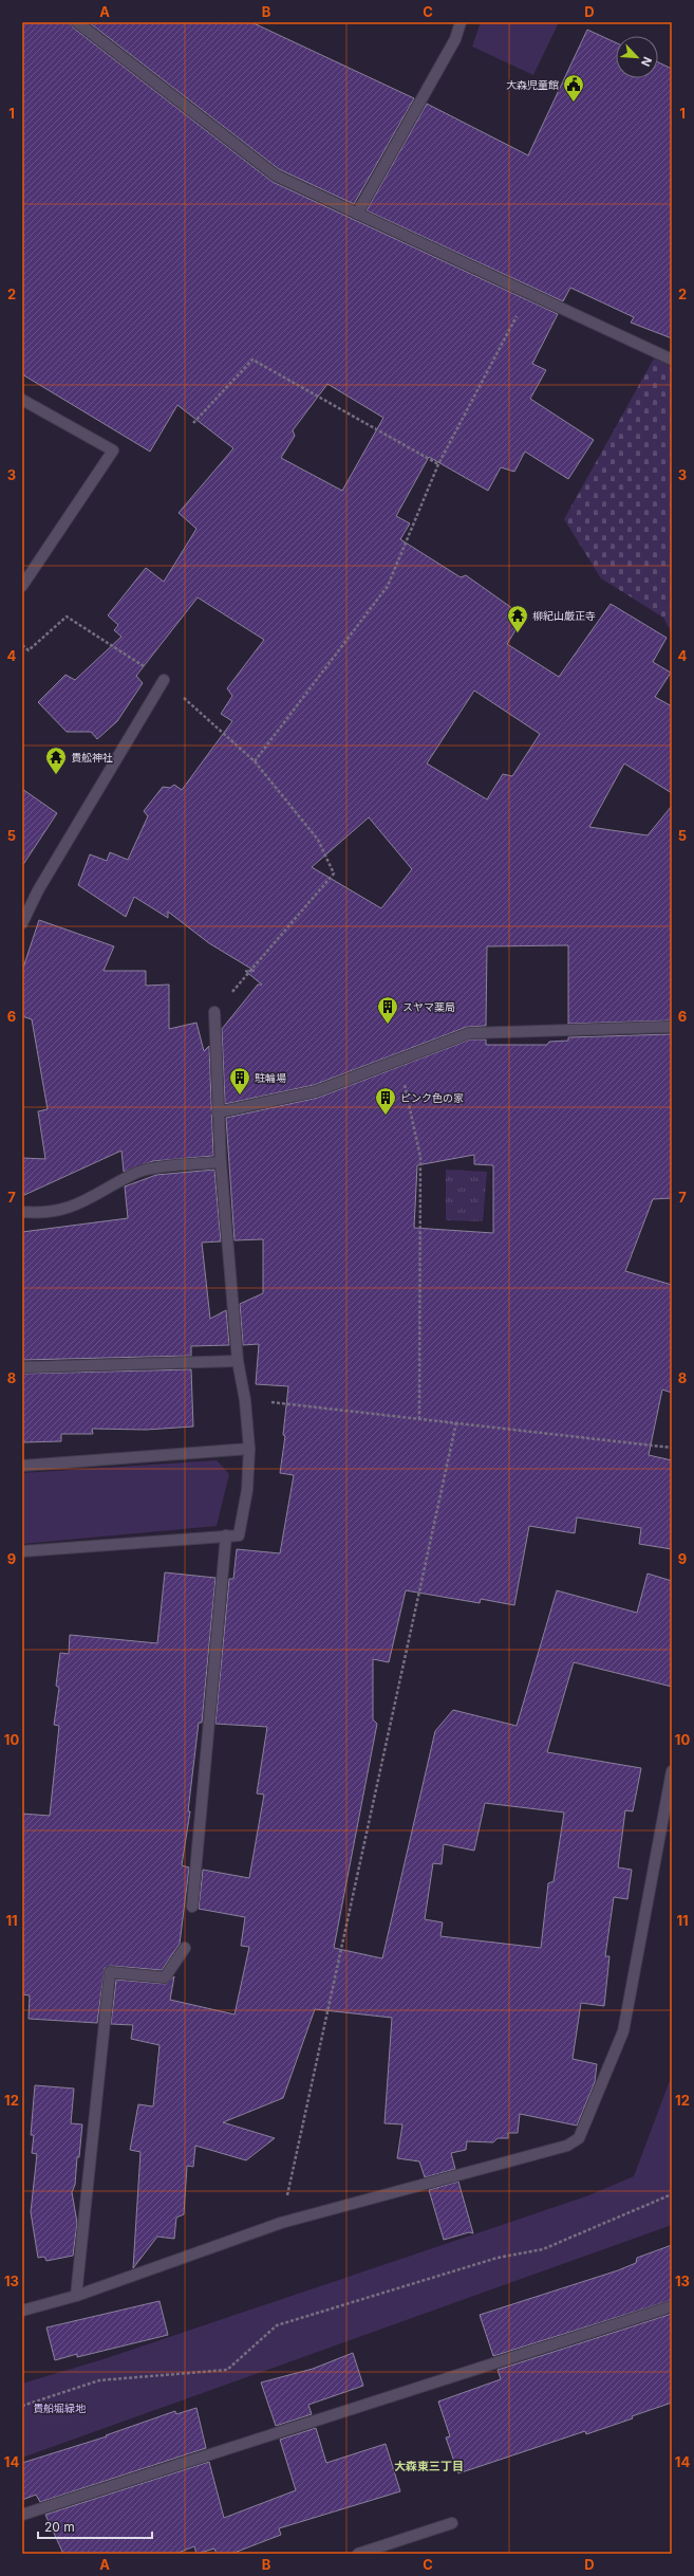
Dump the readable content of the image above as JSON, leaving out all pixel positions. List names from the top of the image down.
{
  "districts": ["大森東三丁目"],
  "parks": ["貴船堀緑地"],
  "places": {
    "public building": ["大森児童館"],
    "temple": ["柳紀山厳正寺", "貴舩神社"],
    "building": ["スヤマ薬局", "駐輪場", "ピンク色の家"]
  },
  "scale_bar": "20 m",
  "north": "bottom right",
  "grid": {
    "columns": [
      "A",
      "B",
      "C",
      "D"
    ],
    "rows": [
      "1",
      "2",
      "3",
      "4",
      "5",
      "6",
      "7",
      "8",
      "9",
      "10",
      "11",
      "12",
      "13",
      "14"
    ]
  }
}
